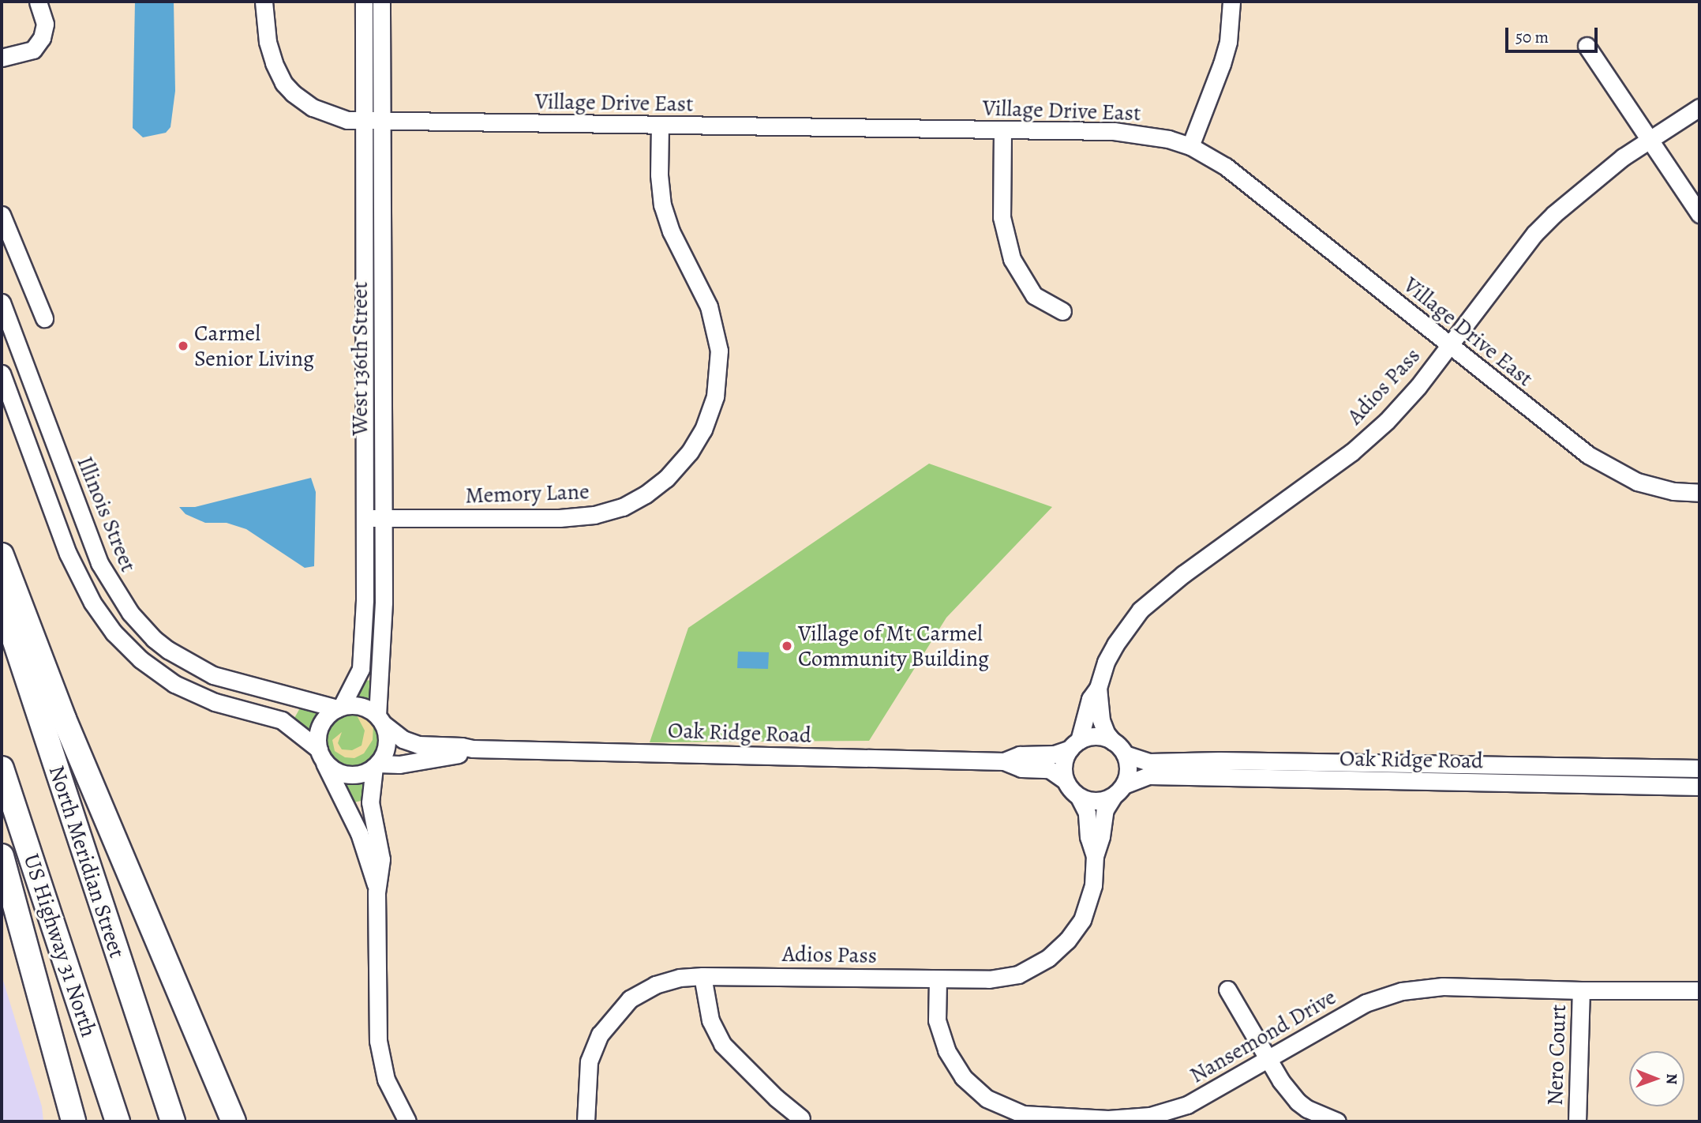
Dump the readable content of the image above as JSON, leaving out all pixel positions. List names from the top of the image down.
{
  "streets": {
    "highway": ["North Meridian Street", "US Highway 31 North"],
    "street": [
      "Village Drive East",
      "West 136th Street",
      "Adios Pass",
      "Memory Lane",
      "Illinois Street",
      "Oak Ridge Road",
      "Nansemond Drive",
      "Nero Court"
    ]
  },
  "crossings": [
    ["Village Drive East", "West 136th Street"],
    ["Village Drive East", "Adios Pass"],
    ["Village Drive East", "Memory Lane"],
    ["West 136th Street", "Memory Lane"],
    ["West 136th Street", "Illinois Street"],
    ["West 136th Street", "Oak Ridge Road"],
    ["Adios Pass", "Oak Ridge Road"],
    ["Adios Pass", "Nansemond Drive"],
    ["Illinois Street", "Oak Ridge Road"],
    ["Nansemond Drive", "Nero Court"]
  ],
  "places": ["Carmel Senior Living", "Village of Mt Carmel Community Building"],
  "scale_bar": "50 m",
  "north": "right"
}
